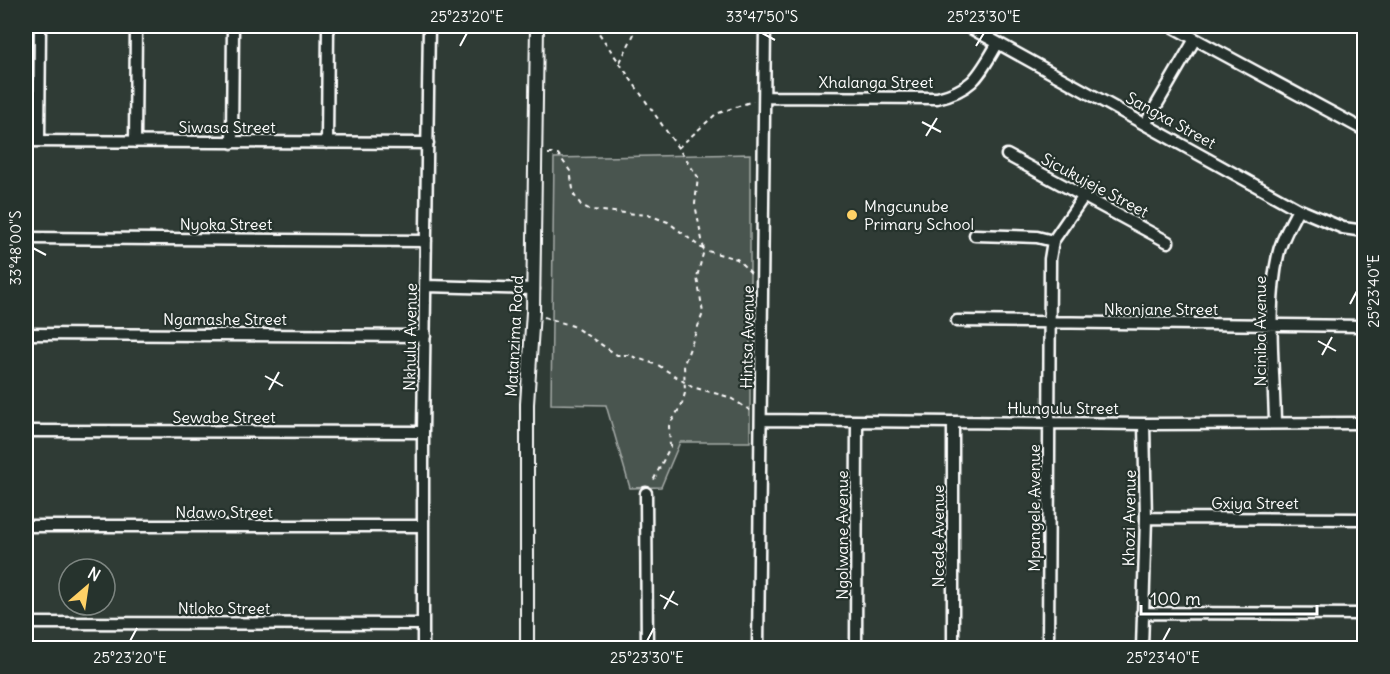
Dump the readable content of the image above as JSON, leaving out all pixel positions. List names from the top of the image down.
{
  "streets": {
    "street": [
      "Xhalanga Street",
      "Sangxa Street",
      "Siwasa Street",
      "Sicukujeje Street",
      "Nyoka Street",
      "Nkonjane Street",
      "Ngamashe Street",
      "Nciniba Avenue",
      "Matanzima Road",
      "Nkhulu Avenue",
      "Hintsa Avenue",
      "Hlungulu Street",
      "Sewabe Street",
      "Gxiya Street",
      "Mpangele Avenue",
      "Ndawo Street",
      "Khozi Avenue",
      "Ngolwane Avenue",
      "Ncede Avenue",
      "Ntloko Street"
    ]
  },
  "crossings": [
    ["Xhalanga Street", "Sangxa Street"],
    ["Xhalanga Street", "Hintsa Avenue"],
    ["Sangxa Street", "Nciniba Avenue"],
    ["Siwasa Street", "Nkhulu Avenue"],
    ["Sicukujeje Street", "Mpangele Avenue"],
    ["Nyoka Street", "Nkhulu Avenue"],
    ["Nkonjane Street", "Nciniba Avenue"],
    ["Nkonjane Street", "Mpangele Avenue"],
    ["Ngamashe Street", "Nkhulu Avenue"],
    ["Nciniba Avenue", "Hlungulu Street"],
    ["Nkhulu Avenue", "Sewabe Street"],
    ["Nkhulu Avenue", "Ndawo Street"],
    ["Nkhulu Avenue", "Ntloko Street"],
    ["Hintsa Avenue", "Hlungulu Street"],
    ["Hlungulu Street", "Mpangele Avenue"],
    ["Hlungulu Street", "Khozi Avenue"],
    ["Hlungulu Street", "Ngolwane Avenue"],
    ["Hlungulu Street", "Ncede Avenue"],
    ["Gxiya Street", "Khozi Avenue"]
  ],
  "places": ["Mngcunube Primary School"],
  "scale_bar": "100 m",
  "north": "top right",
  "coordinates": [
    "25°23'20\"E",
    "33°47'50\"S",
    "25°23'30\"E",
    "33°48'00\"S",
    "25°23'40\"E"
  ]
}
